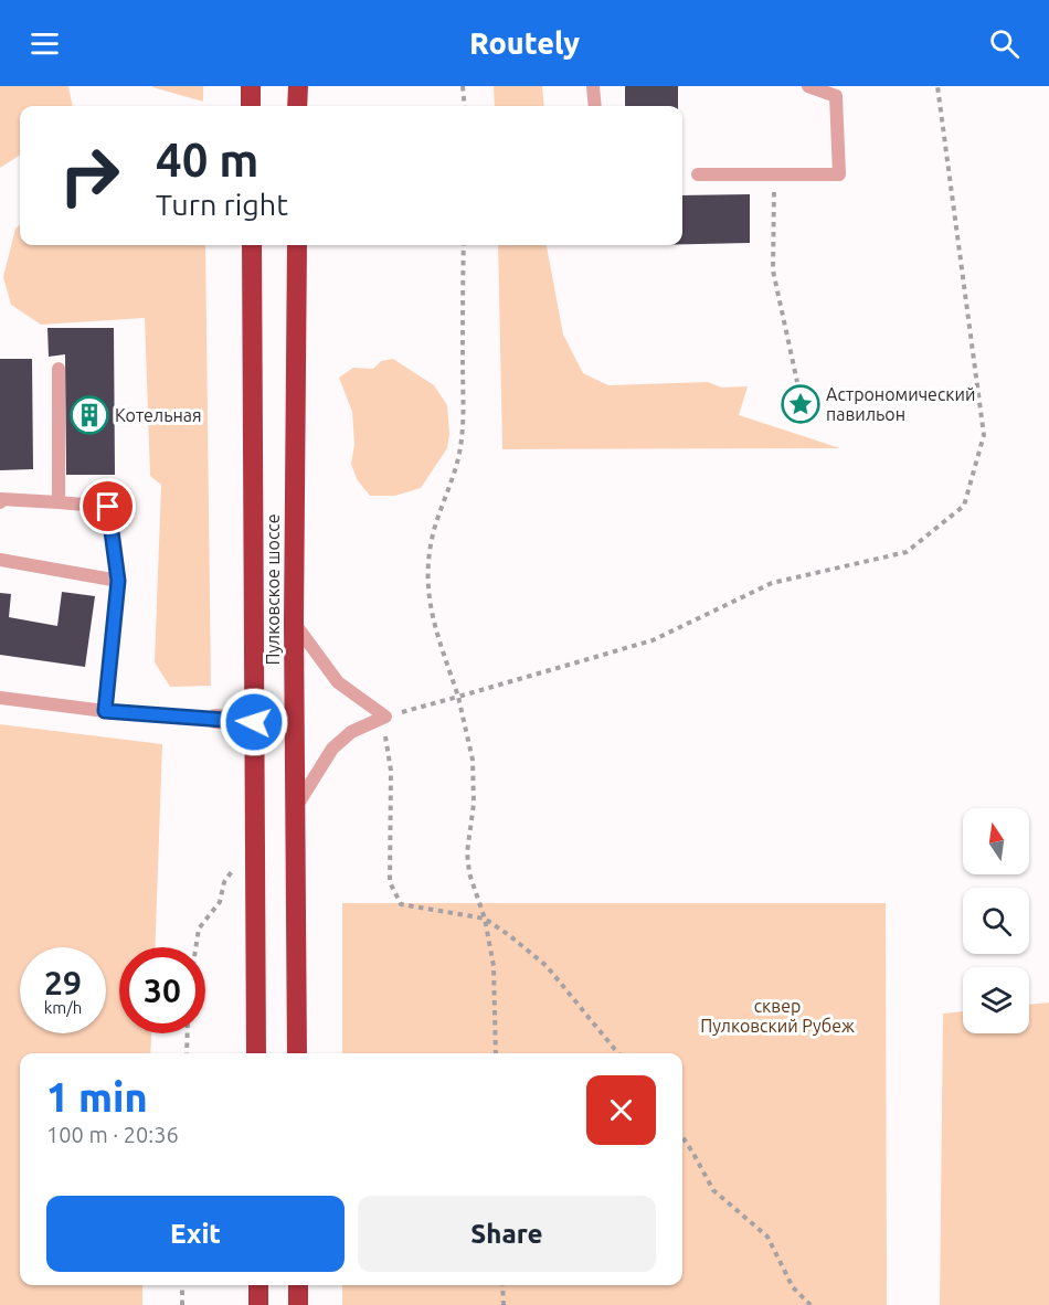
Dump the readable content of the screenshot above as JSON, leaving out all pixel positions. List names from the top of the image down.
{
  "streets": {
    "highway": ["Пулковское шоссе"]
  },
  "parks": ["сквер Пулковский Рубеж"],
  "places": {
    "place": ["Астрономический павильон"],
    "building": ["Котельная"]
  },
  "north": "top",
  "page": {
    "header": "Routely",
    "turn": ["40 m", "Turn right"],
    "speed": "29 km/h",
    "limit": "30",
    "heading": ["1 min", "100 m · 20:36"],
    "buttons": ["Exit", "Share"]
  }
}
